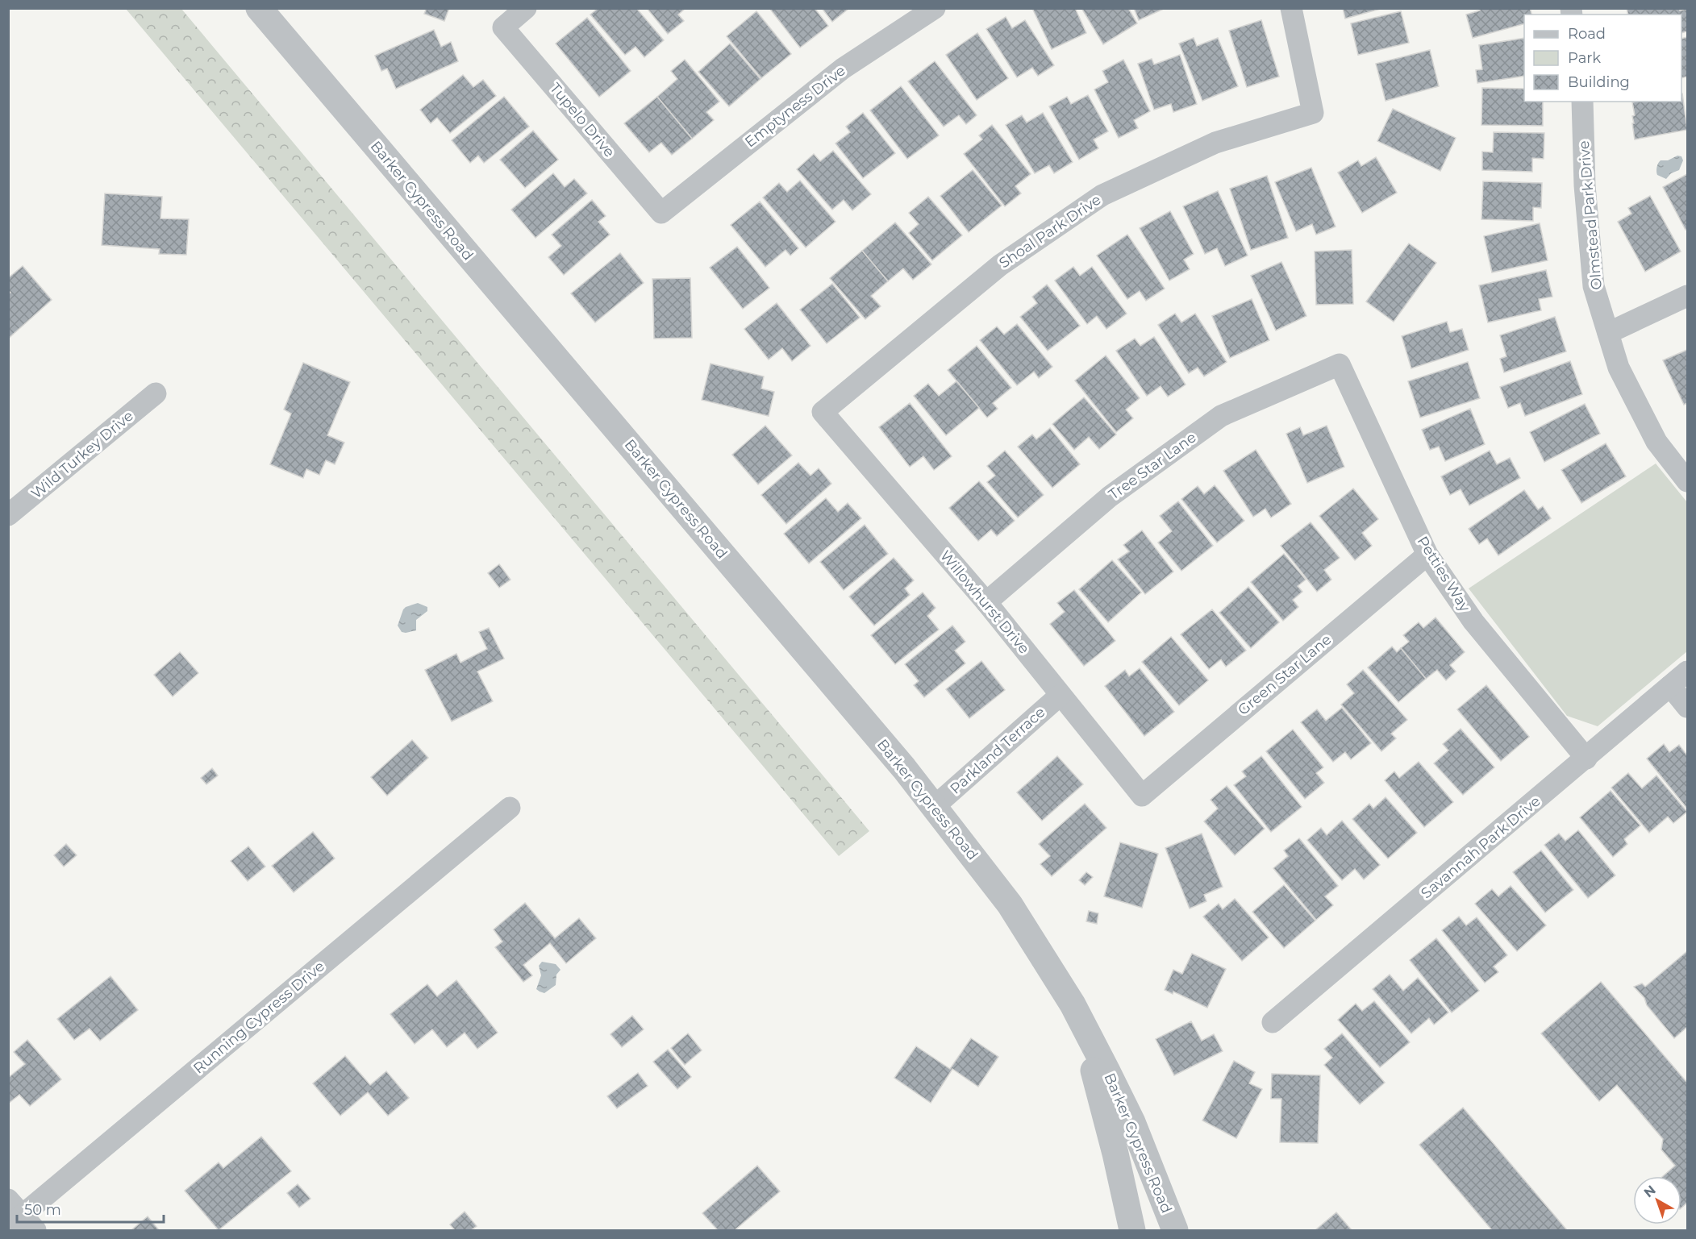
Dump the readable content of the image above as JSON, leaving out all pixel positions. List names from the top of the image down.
{
  "streets": {
    "street": [
      "Emptyness Drive",
      "Tupelo Drive",
      "Barker Cypress Road",
      "Olmstead Park Drive",
      "Shoal Park Drive",
      "Wild Turkey Drive",
      "Tree Star Lane",
      "Petties Way",
      "Willowhurst Drive",
      "Green Star Lane",
      "Parkland Terrace",
      "Savannah Park Drive",
      "Running Cypress Drive"
    ]
  },
  "crossings": [
    ["Emptyness Drive", "Tupelo Drive"],
    ["Barker Cypress Road", "Parkland Terrace"],
    ["Shoal Park Drive", "Willowhurst Drive"],
    ["Tree Star Lane", "Petties Way"],
    ["Tree Star Lane", "Willowhurst Drive"],
    ["Petties Way", "Green Star Lane"],
    ["Petties Way", "Savannah Park Drive"],
    ["Willowhurst Drive", "Green Star Lane"],
    ["Willowhurst Drive", "Parkland Terrace"]
  ],
  "legend": ["Road", "Park", "Building"],
  "scale_bar": "50 m",
  "north": "top left"
}
